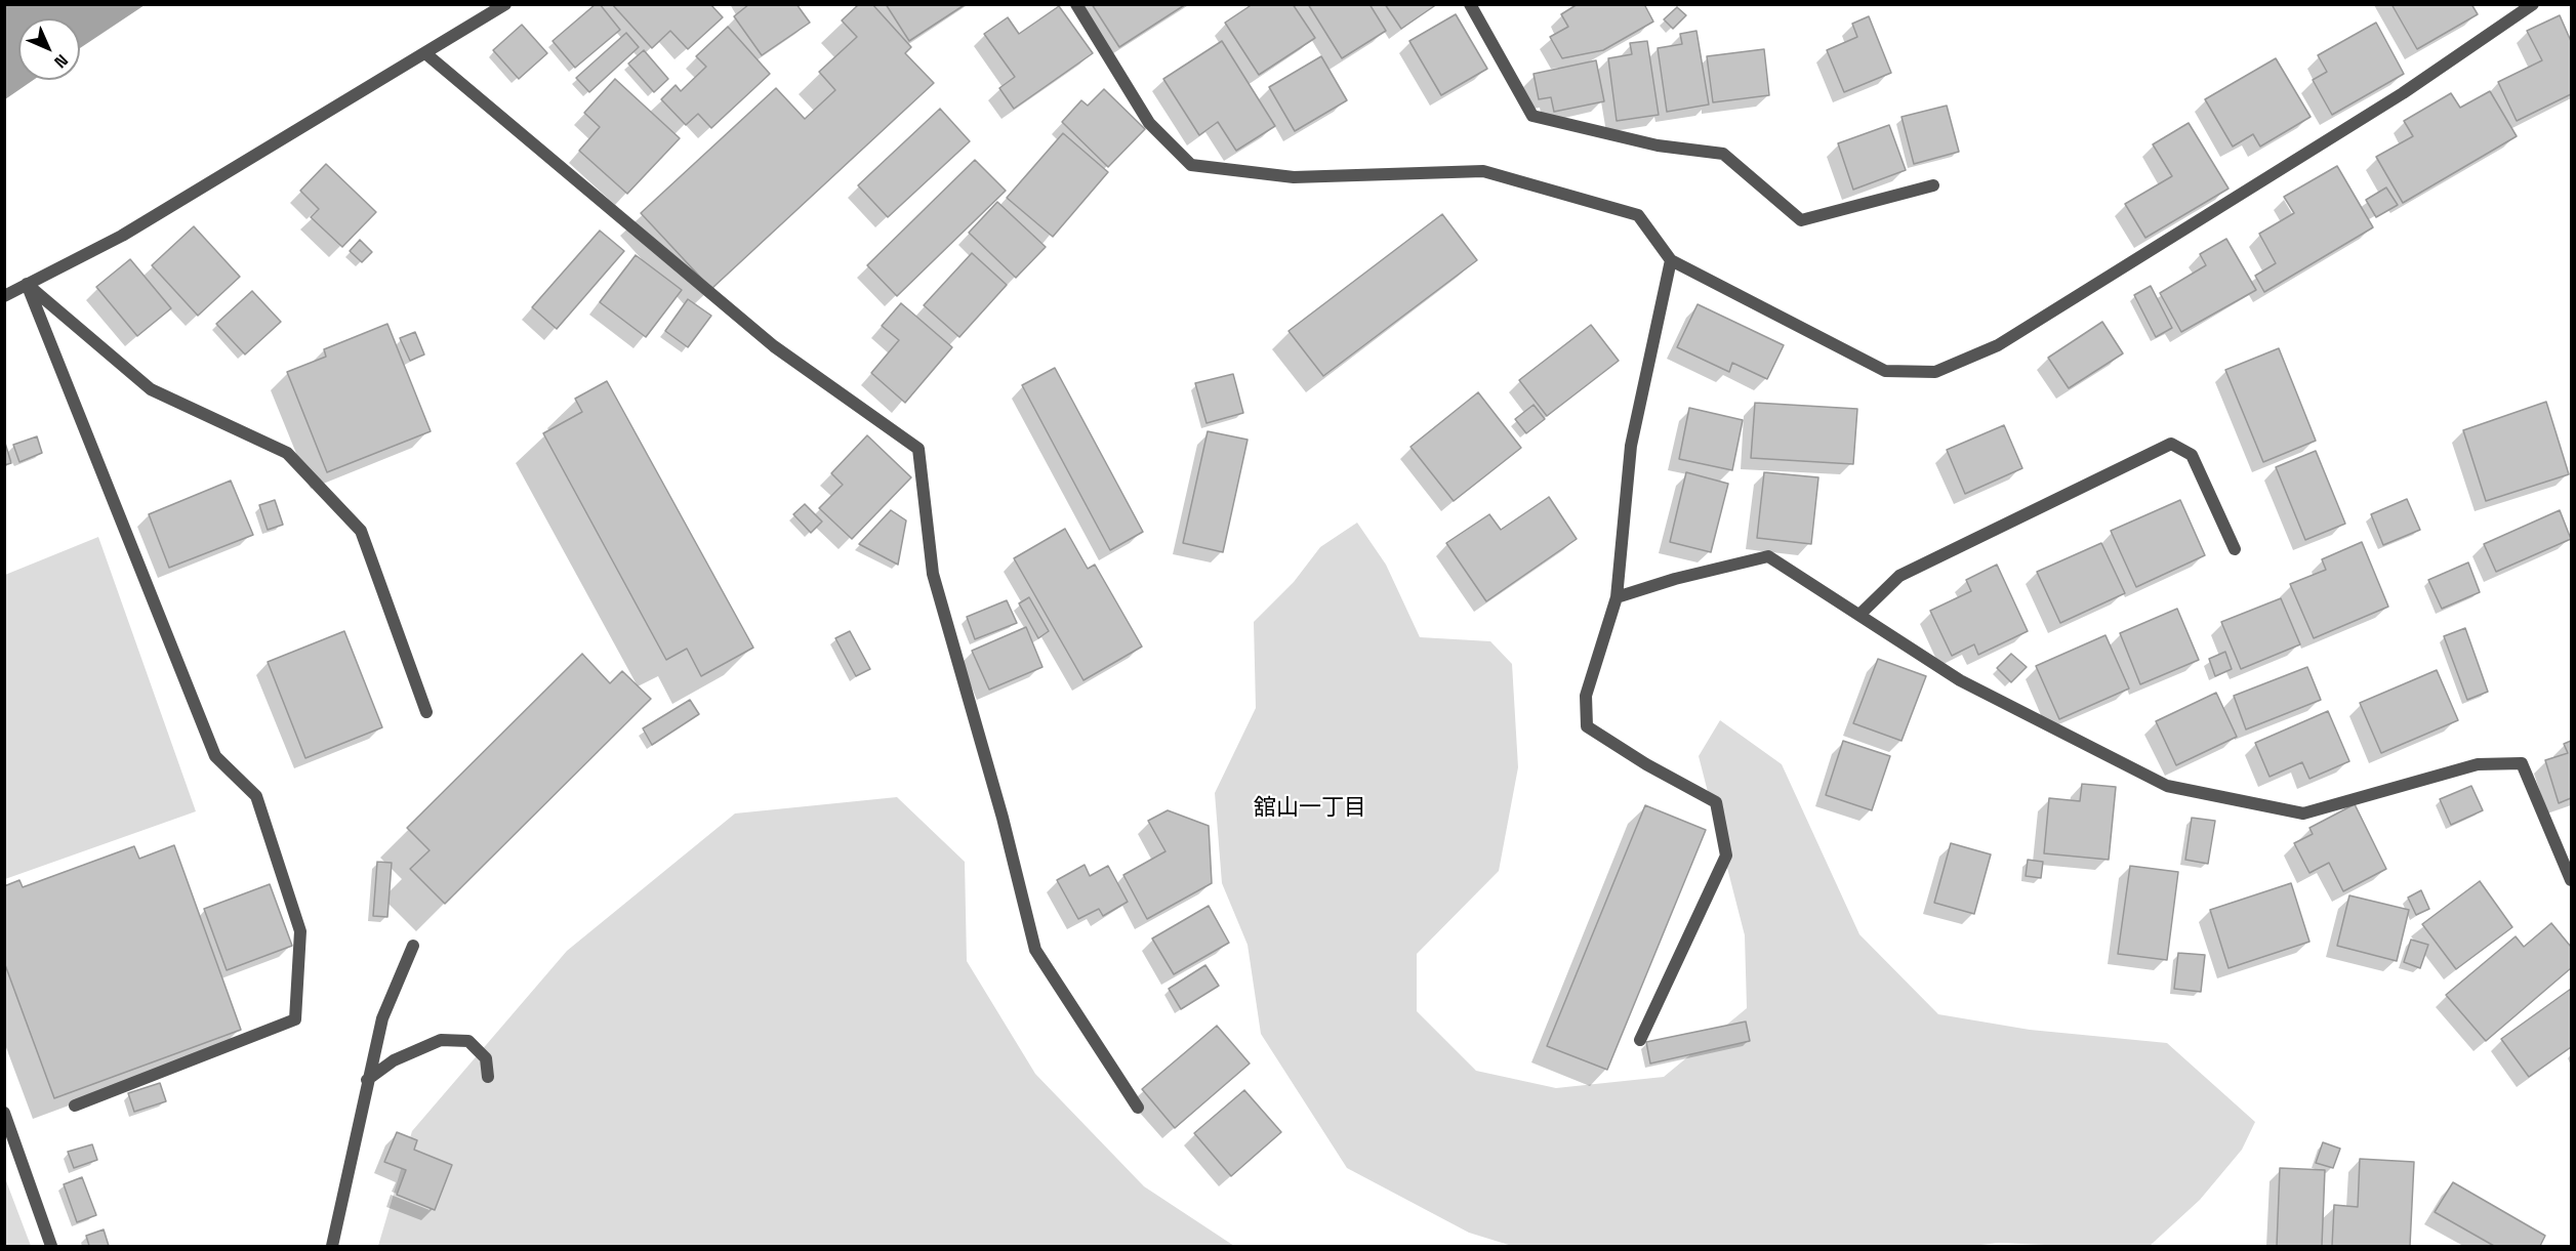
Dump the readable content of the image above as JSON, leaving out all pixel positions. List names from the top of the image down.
{
  "districts": ["舘山一丁目"],
  "north": "bottom right"
}
